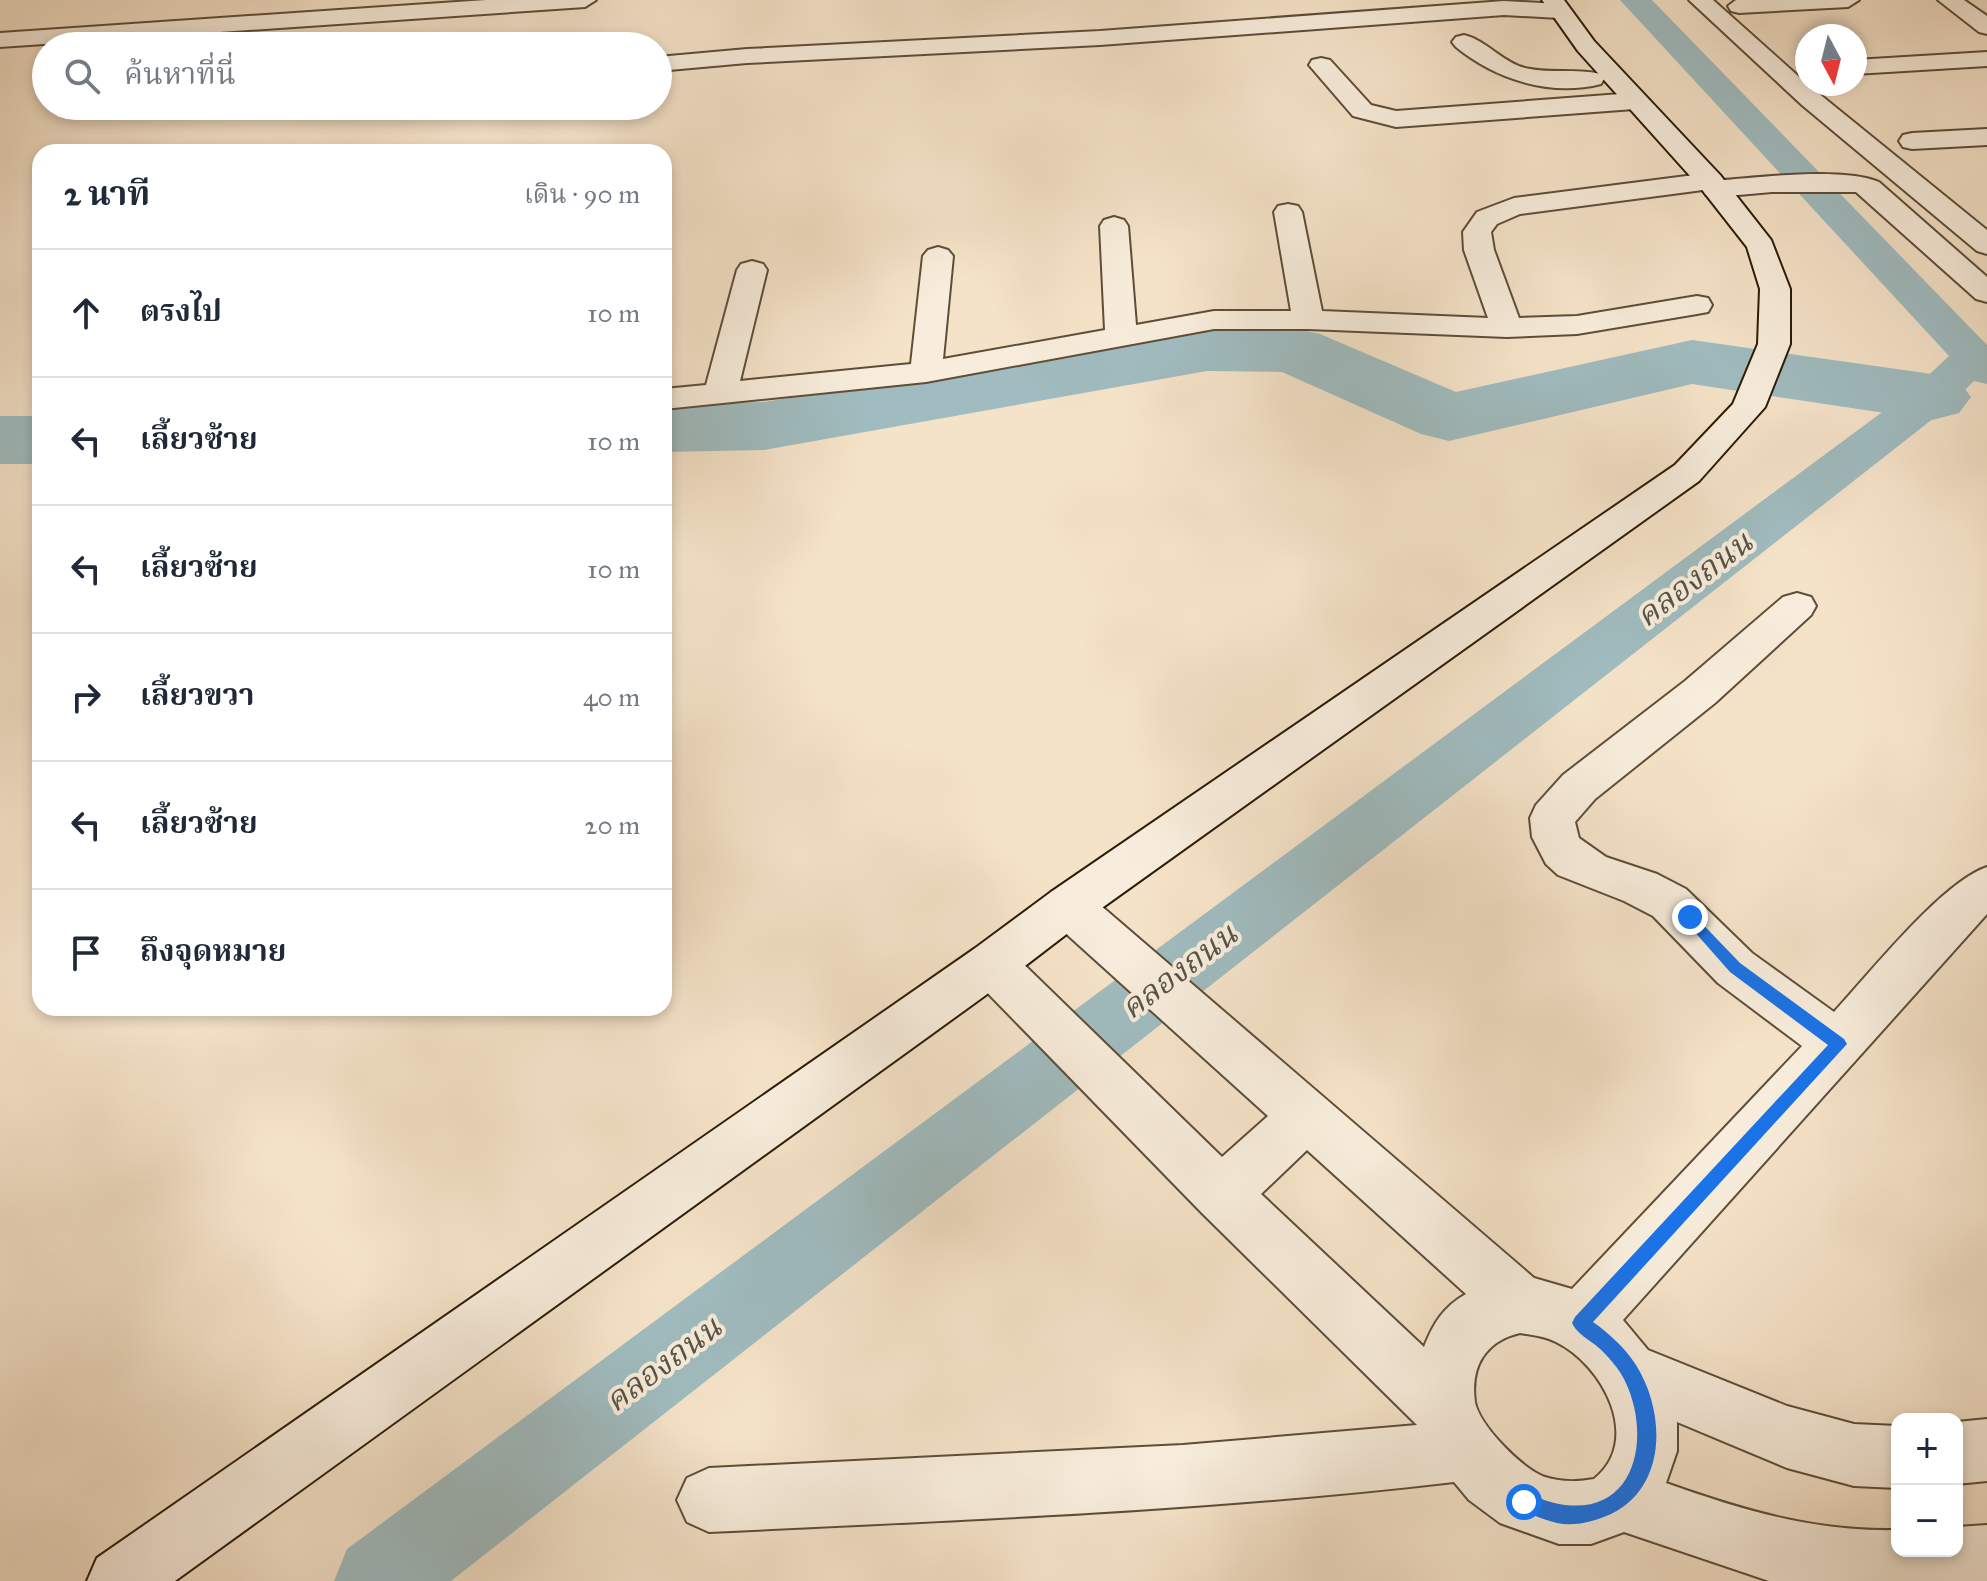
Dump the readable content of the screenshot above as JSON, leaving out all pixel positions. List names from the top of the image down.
{
  "water": ["คลองถนน"],
  "north": "bottom",
  "page": {
    "search": "ค้นหาที่นี่",
    "heading": ["2 นาที", "เดิน · 90 m"],
    "list": [
      ["ตรงไป", "10 m"],
      ["เลี้ยวซ้าย", "10 m"],
      ["เลี้ยวซ้าย", "10 m"],
      ["เลี้ยวขวา", "40 m"],
      ["เลี้ยวซ้าย", "20 m"],
      "ถึงจุดหมาย"
    ],
    "map_buttons": ["+", "−"]
  }
}
